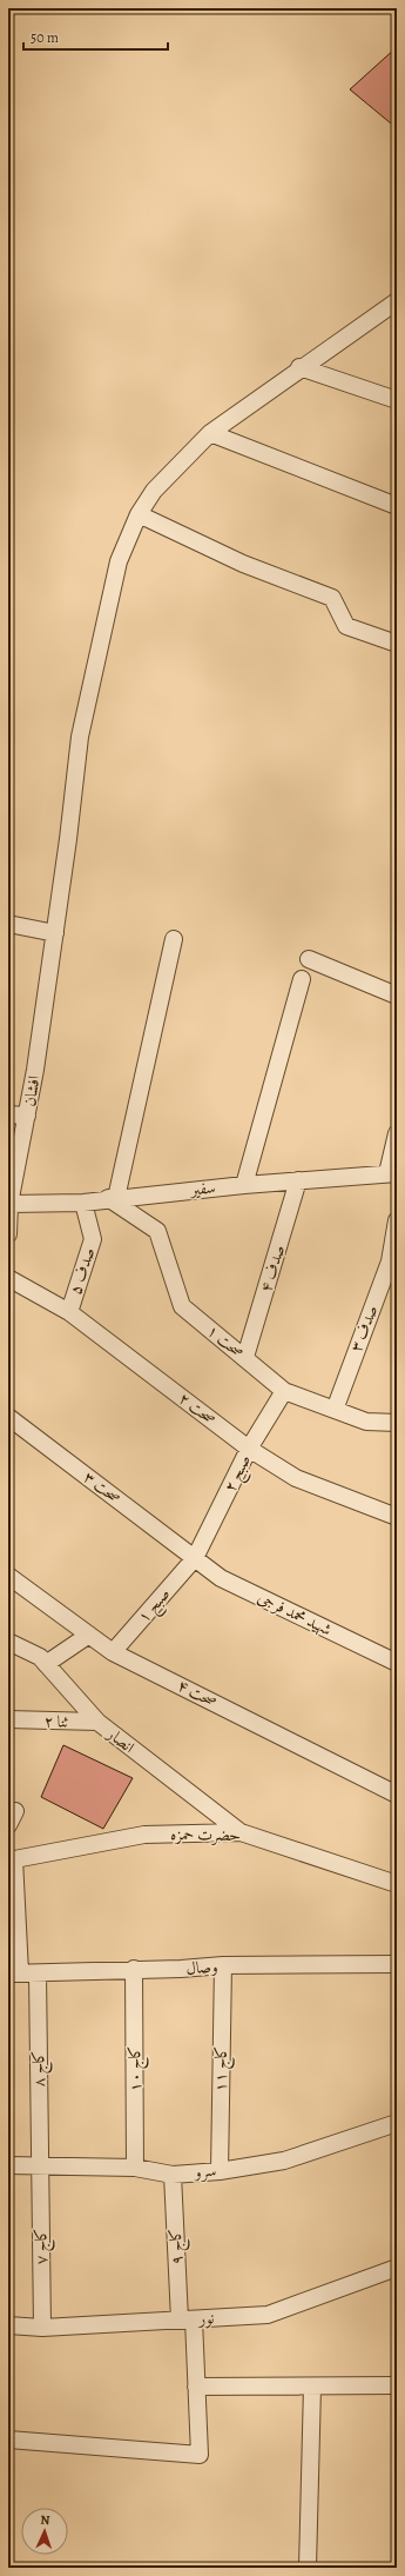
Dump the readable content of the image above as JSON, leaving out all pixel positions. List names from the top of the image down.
{
  "streets": {
    "street": [
      "افشان",
      "سفیر",
      "صدف ۴",
      "صدف ۵",
      "صدف ۳",
      "صحت ۱",
      "صحت ۲",
      "صبح ۲",
      "صحت ۳",
      "صبح ۱",
      "شهید محمد فرجی",
      "صحت ۴",
      "ثنا ۲",
      "انصار",
      "حضرت حمزه",
      "وصال",
      "کاج ۸",
      "کاج ۱۰",
      "کاج ۱۱",
      "سرو",
      "کاج ۷",
      "کاج ۹",
      "نور"
    ]
  },
  "crossings": [
    ["افشان", "سفیر"],
    ["سفیر", "صدف ۴"],
    ["سفیر", "صدف ۵"],
    ["سفیر", "صحت ۱"],
    ["صدف ۴", "صحت ۱"],
    ["صدف ۵", "صحت ۲"],
    ["صدف ۳", "صحت ۱"],
    ["صحت ۱", "صبح ۲"],
    ["صحت ۲", "صبح ۲"],
    ["صبح ۲", "صحت ۳"],
    ["صبح ۲", "صبح ۱"],
    ["صبح ۲", "شهید محمد فرجی"],
    ["صحت ۳", "صبح ۱"],
    ["صحت ۳", "شهید محمد فرجی"],
    ["صبح ۱", "شهید محمد فرجی"],
    ["صبح ۱", "صحت ۴"],
    ["ثنا ۲", "انصار"],
    ["انصار", "حضرت حمزه"],
    ["وصال", "کاج ۸"],
    ["وصال", "کاج ۱۰"],
    ["وصال", "کاج ۱۱"],
    ["کاج ۸", "سرو"],
    ["کاج ۸", "کاج ۷"],
    ["کاج ۱۰", "سرو"],
    ["کاج ۱۱", "سرو"],
    ["سرو", "کاج ۷"],
    ["سرو", "کاج ۹"],
    ["کاج ۷", "نور"],
    ["کاج ۹", "نور"]
  ],
  "scale_bar": "50 m",
  "north": "top"
}
